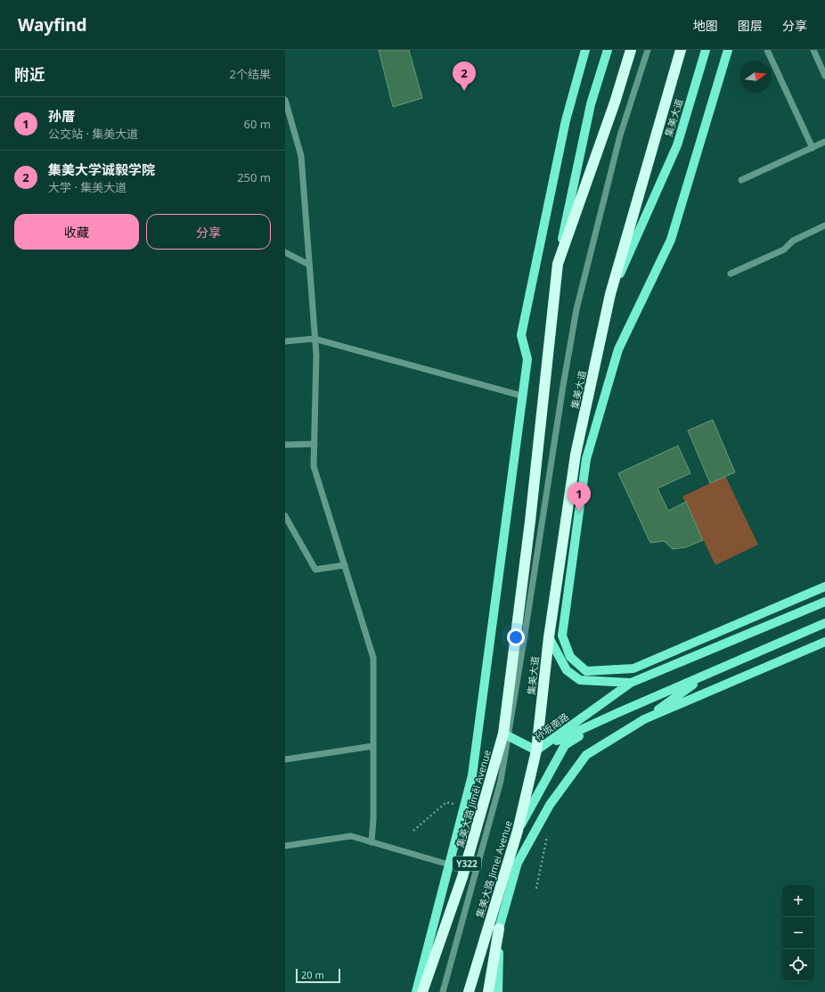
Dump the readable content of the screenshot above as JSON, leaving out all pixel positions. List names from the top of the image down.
{
  "streets": {
    "highway": [
      "集美大道",
      "集美大路 Jíměi Avenue",
      "Y322",
      "集美大路 Jimei Avenue"
    ],
    "main road": ["孙坂南路"]
  },
  "crossings": [
    ["集美大道", "孙坂南路"],
    ["集美大道", "集美大路 Jimei Avenue"],
    ["孙坂南路", "集美大路 Jimei Avenue"]
  ],
  "scale_bar": "20 m",
  "north": "right",
  "page": {
    "header": "Wayfind",
    "nav": ["地图", "图层", "分享"],
    "heading": ["附近", "2个结果"],
    "pins": ["2", "1"],
    "list": [
      {
        "mark": "1",
        "name": "孙厝",
        "note": "公交站 · 集美大道",
        "value": "60 m"
      },
      {
        "mark": "2",
        "name": "集美大学诚毅学院",
        "note": "大学 · 集美大道",
        "value": "250 m"
      }
    ],
    "buttons": ["收藏", "分享"],
    "map_buttons": ["+", "−"],
    "scale": "20 m"
  }
}
